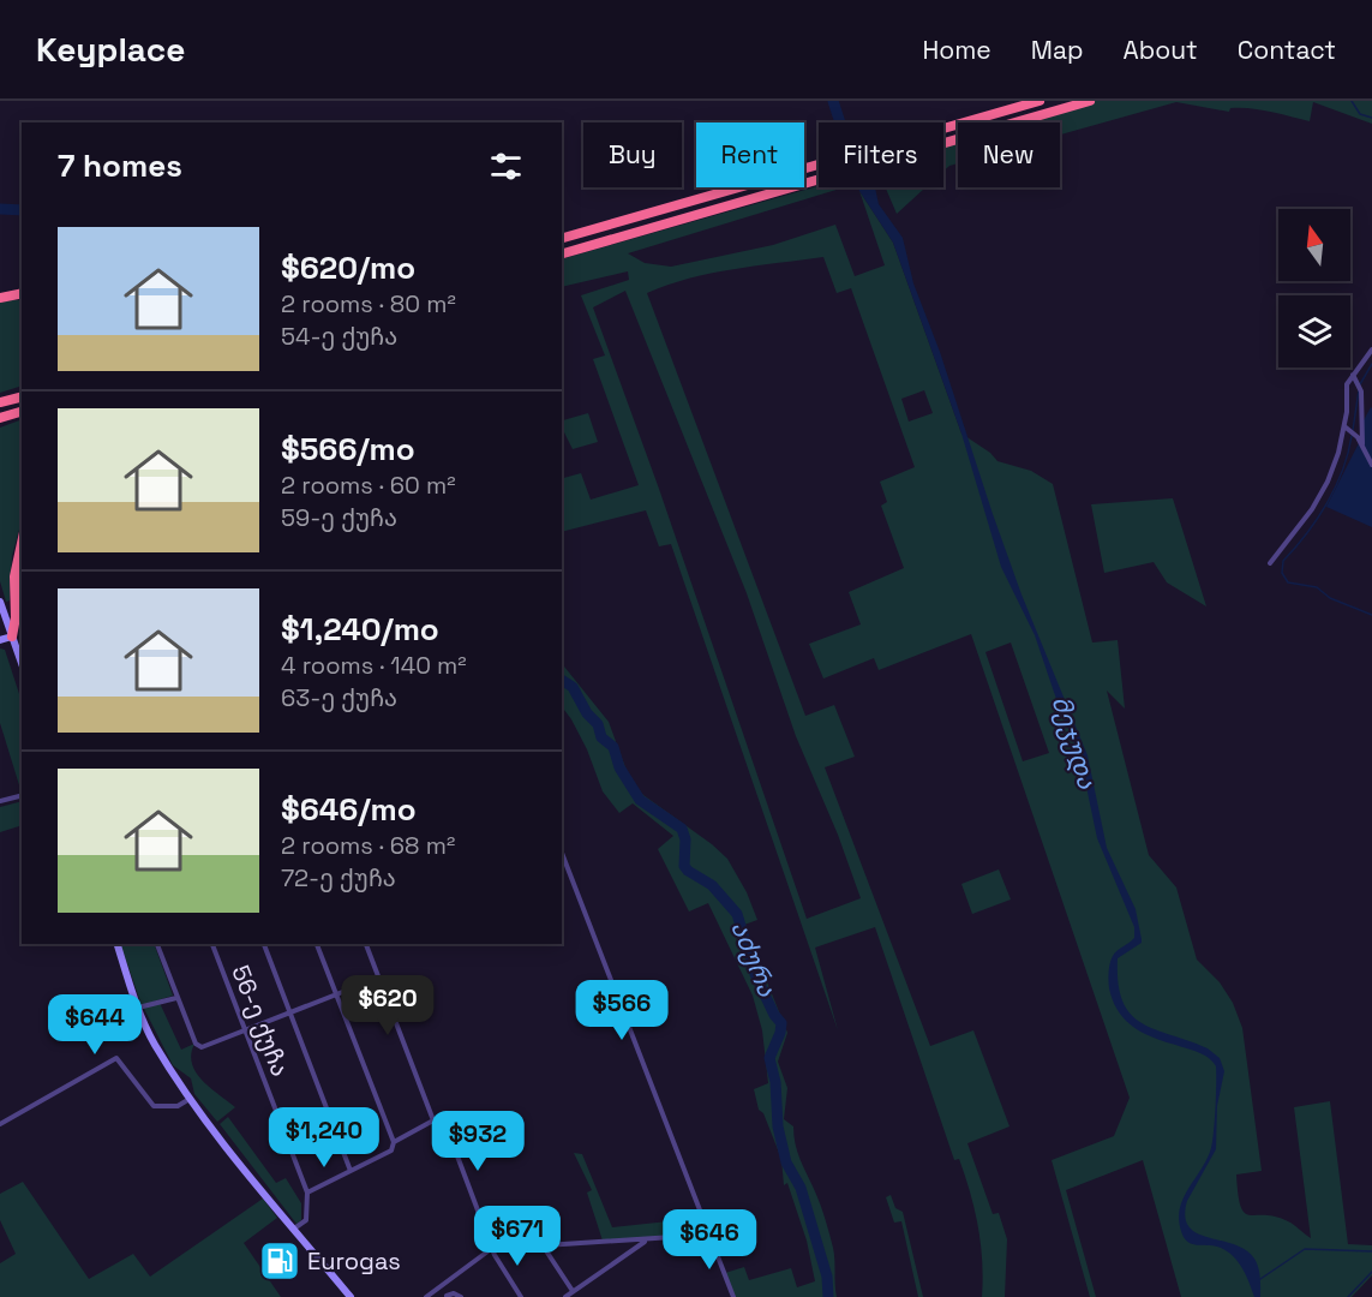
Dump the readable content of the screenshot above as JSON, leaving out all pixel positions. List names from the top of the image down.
{
  "streets": {
    "street": ["56-ე ქუჩა"]
  },
  "water": ["მეჯუდა", "აძურა"],
  "places": {
    "fuel station": ["Eurogas"]
  },
  "north": "top",
  "page": {
    "header": "Keyplace",
    "nav": [
      "Home",
      "Map",
      "About",
      "Contact"
    ],
    "chip": [
      "Buy",
      "Rent",
      "Filters",
      "New"
    ],
    "heading": "7 homes",
    "list": [
      {
        "name": "$620/mo",
        "note": "2 rooms · 80 m² · 54-ე ქუჩა"
      },
      {
        "name": "$566/mo",
        "note": "2 rooms · 60 m² · 59-ე ქუჩა"
      },
      {
        "name": "$1,240/mo",
        "note": "4 rooms · 140 m² · 63-ე ქუჩა"
      },
      {
        "name": "$646/mo",
        "note": "2 rooms · 68 m² · 72-ე ქუჩა"
      }
    ],
    "price": [
      "$620",
      "$566",
      "$644",
      "$1,240",
      "$932",
      "$671",
      "$646"
    ]
  }
}
